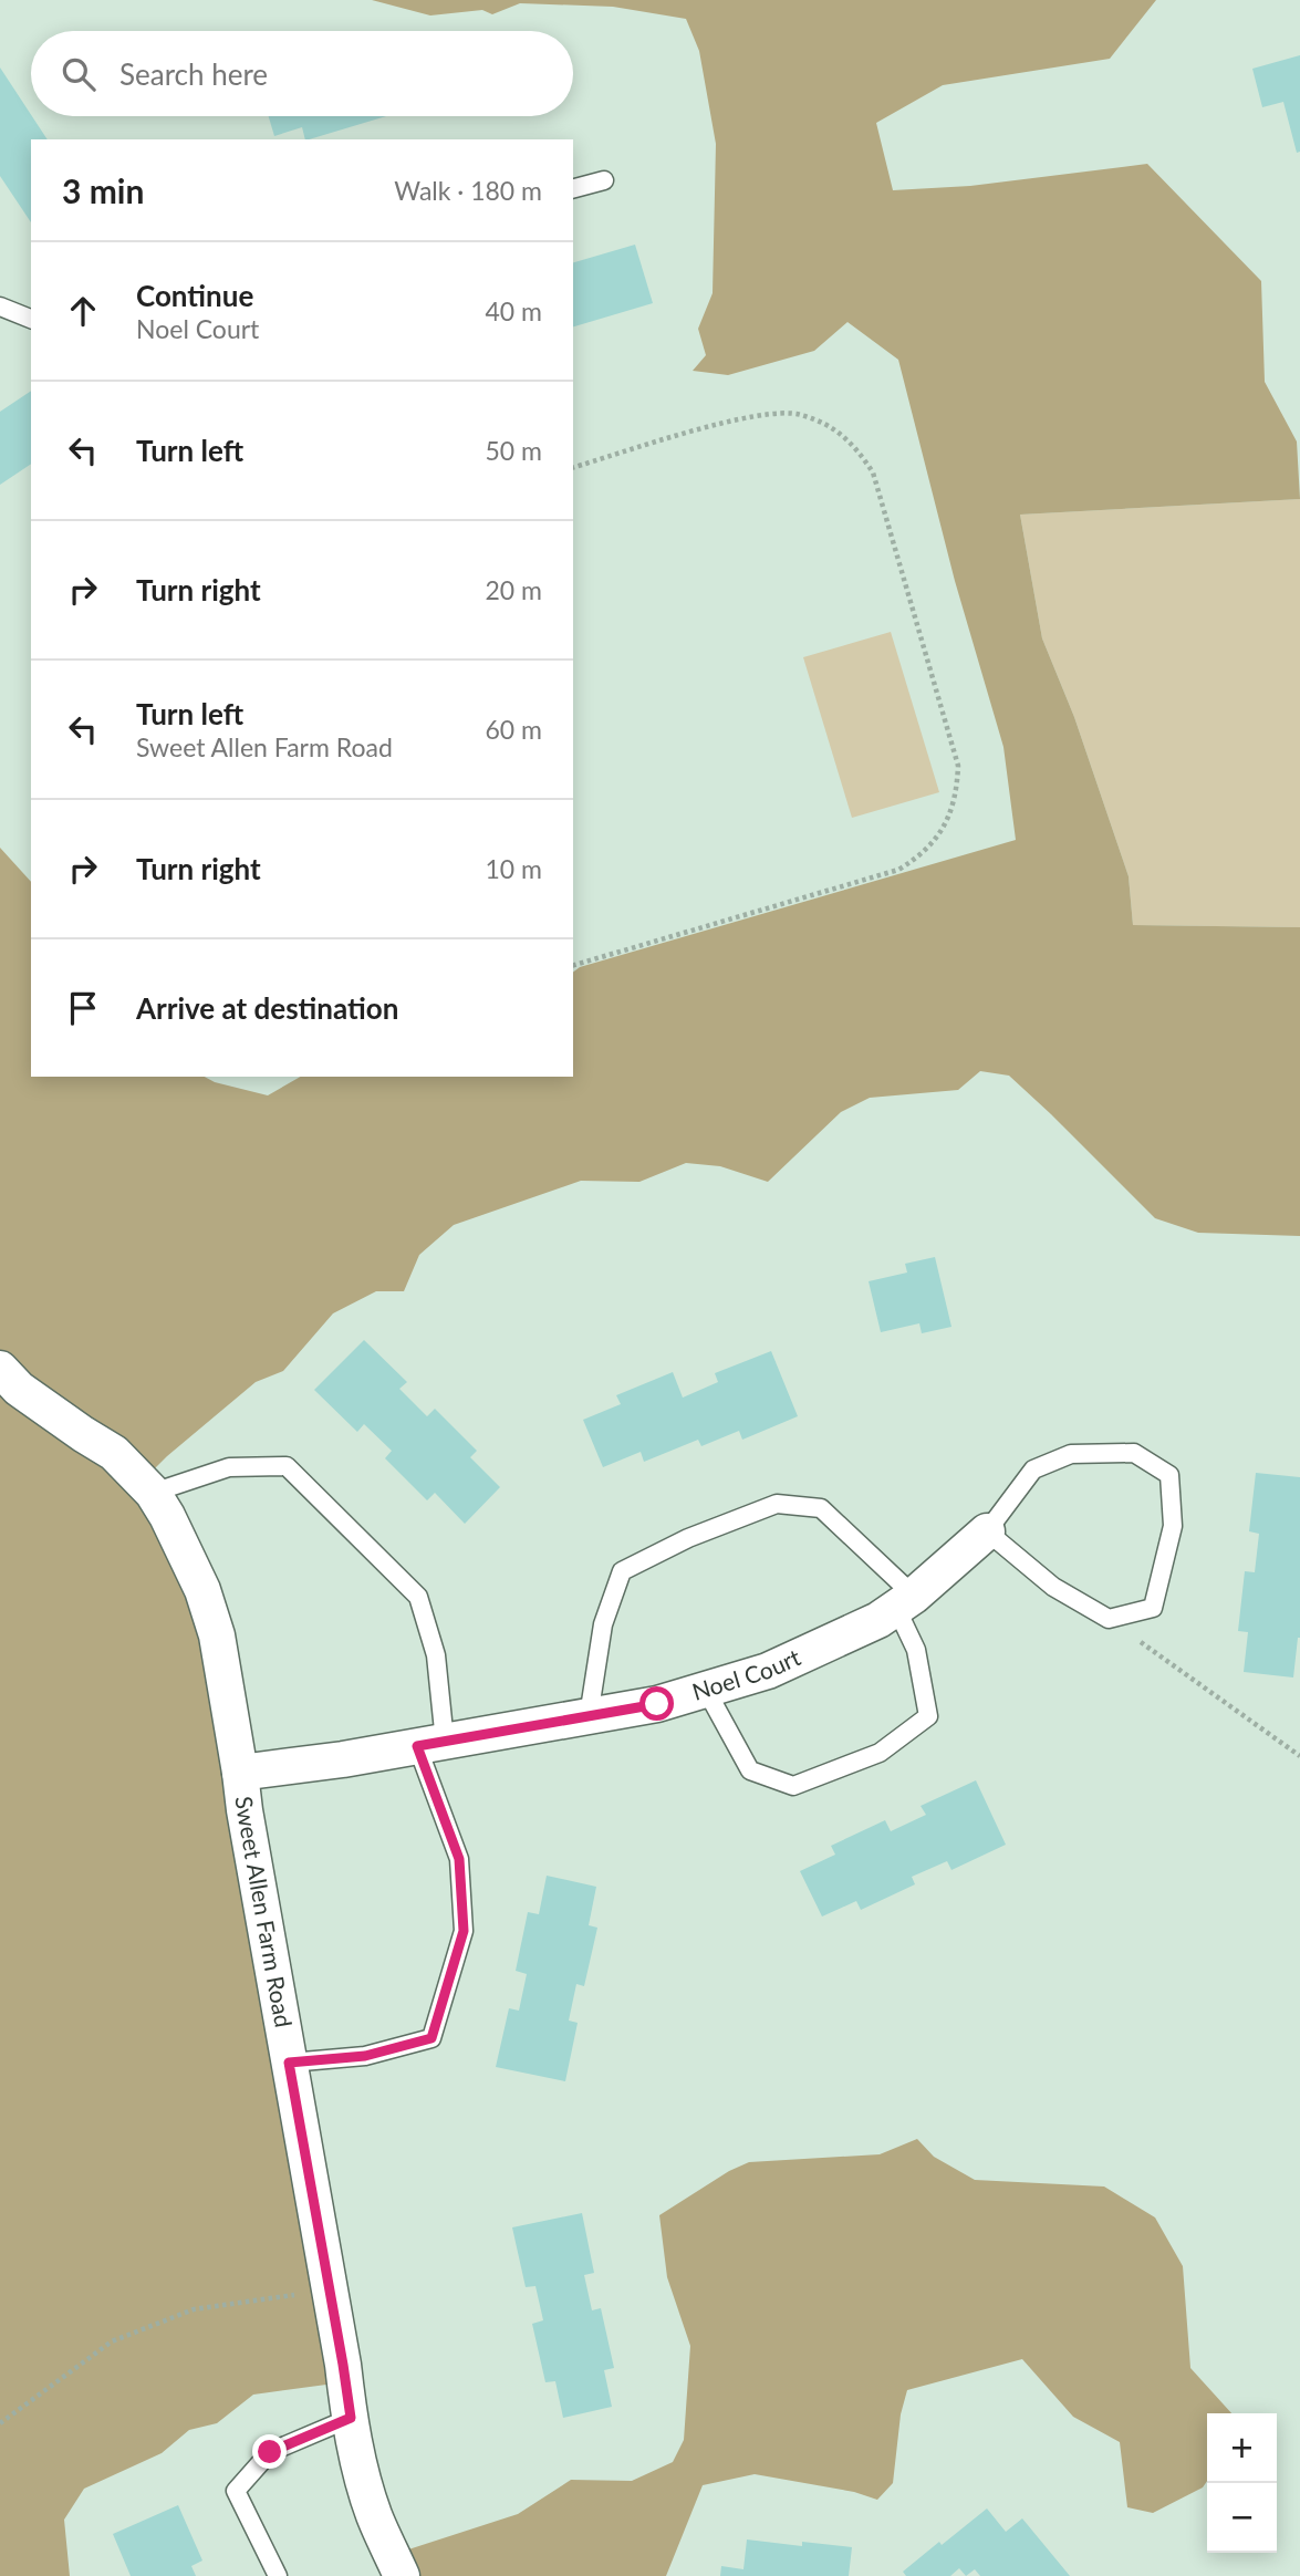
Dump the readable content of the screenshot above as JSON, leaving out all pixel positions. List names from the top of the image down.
{
  "streets": {
    "street": ["Noel Court", "Sweet Allen Farm Road"]
  },
  "crossings": [
    ["Noel Court", "Sweet Allen Farm Road"]
  ],
  "page": {
    "search": "Search here",
    "heading": ["3 min", "Walk · 180 m"],
    "list": [
      ["Continue", "Noel Court", "40 m"],
      ["Turn left", "50 m"],
      ["Turn right", "20 m"],
      ["Turn left", "Sweet Allen Farm Road", "60 m"],
      ["Turn right", "10 m"],
      "Arrive at destination"
    ],
    "map_buttons": ["+", "−"]
  }
}
